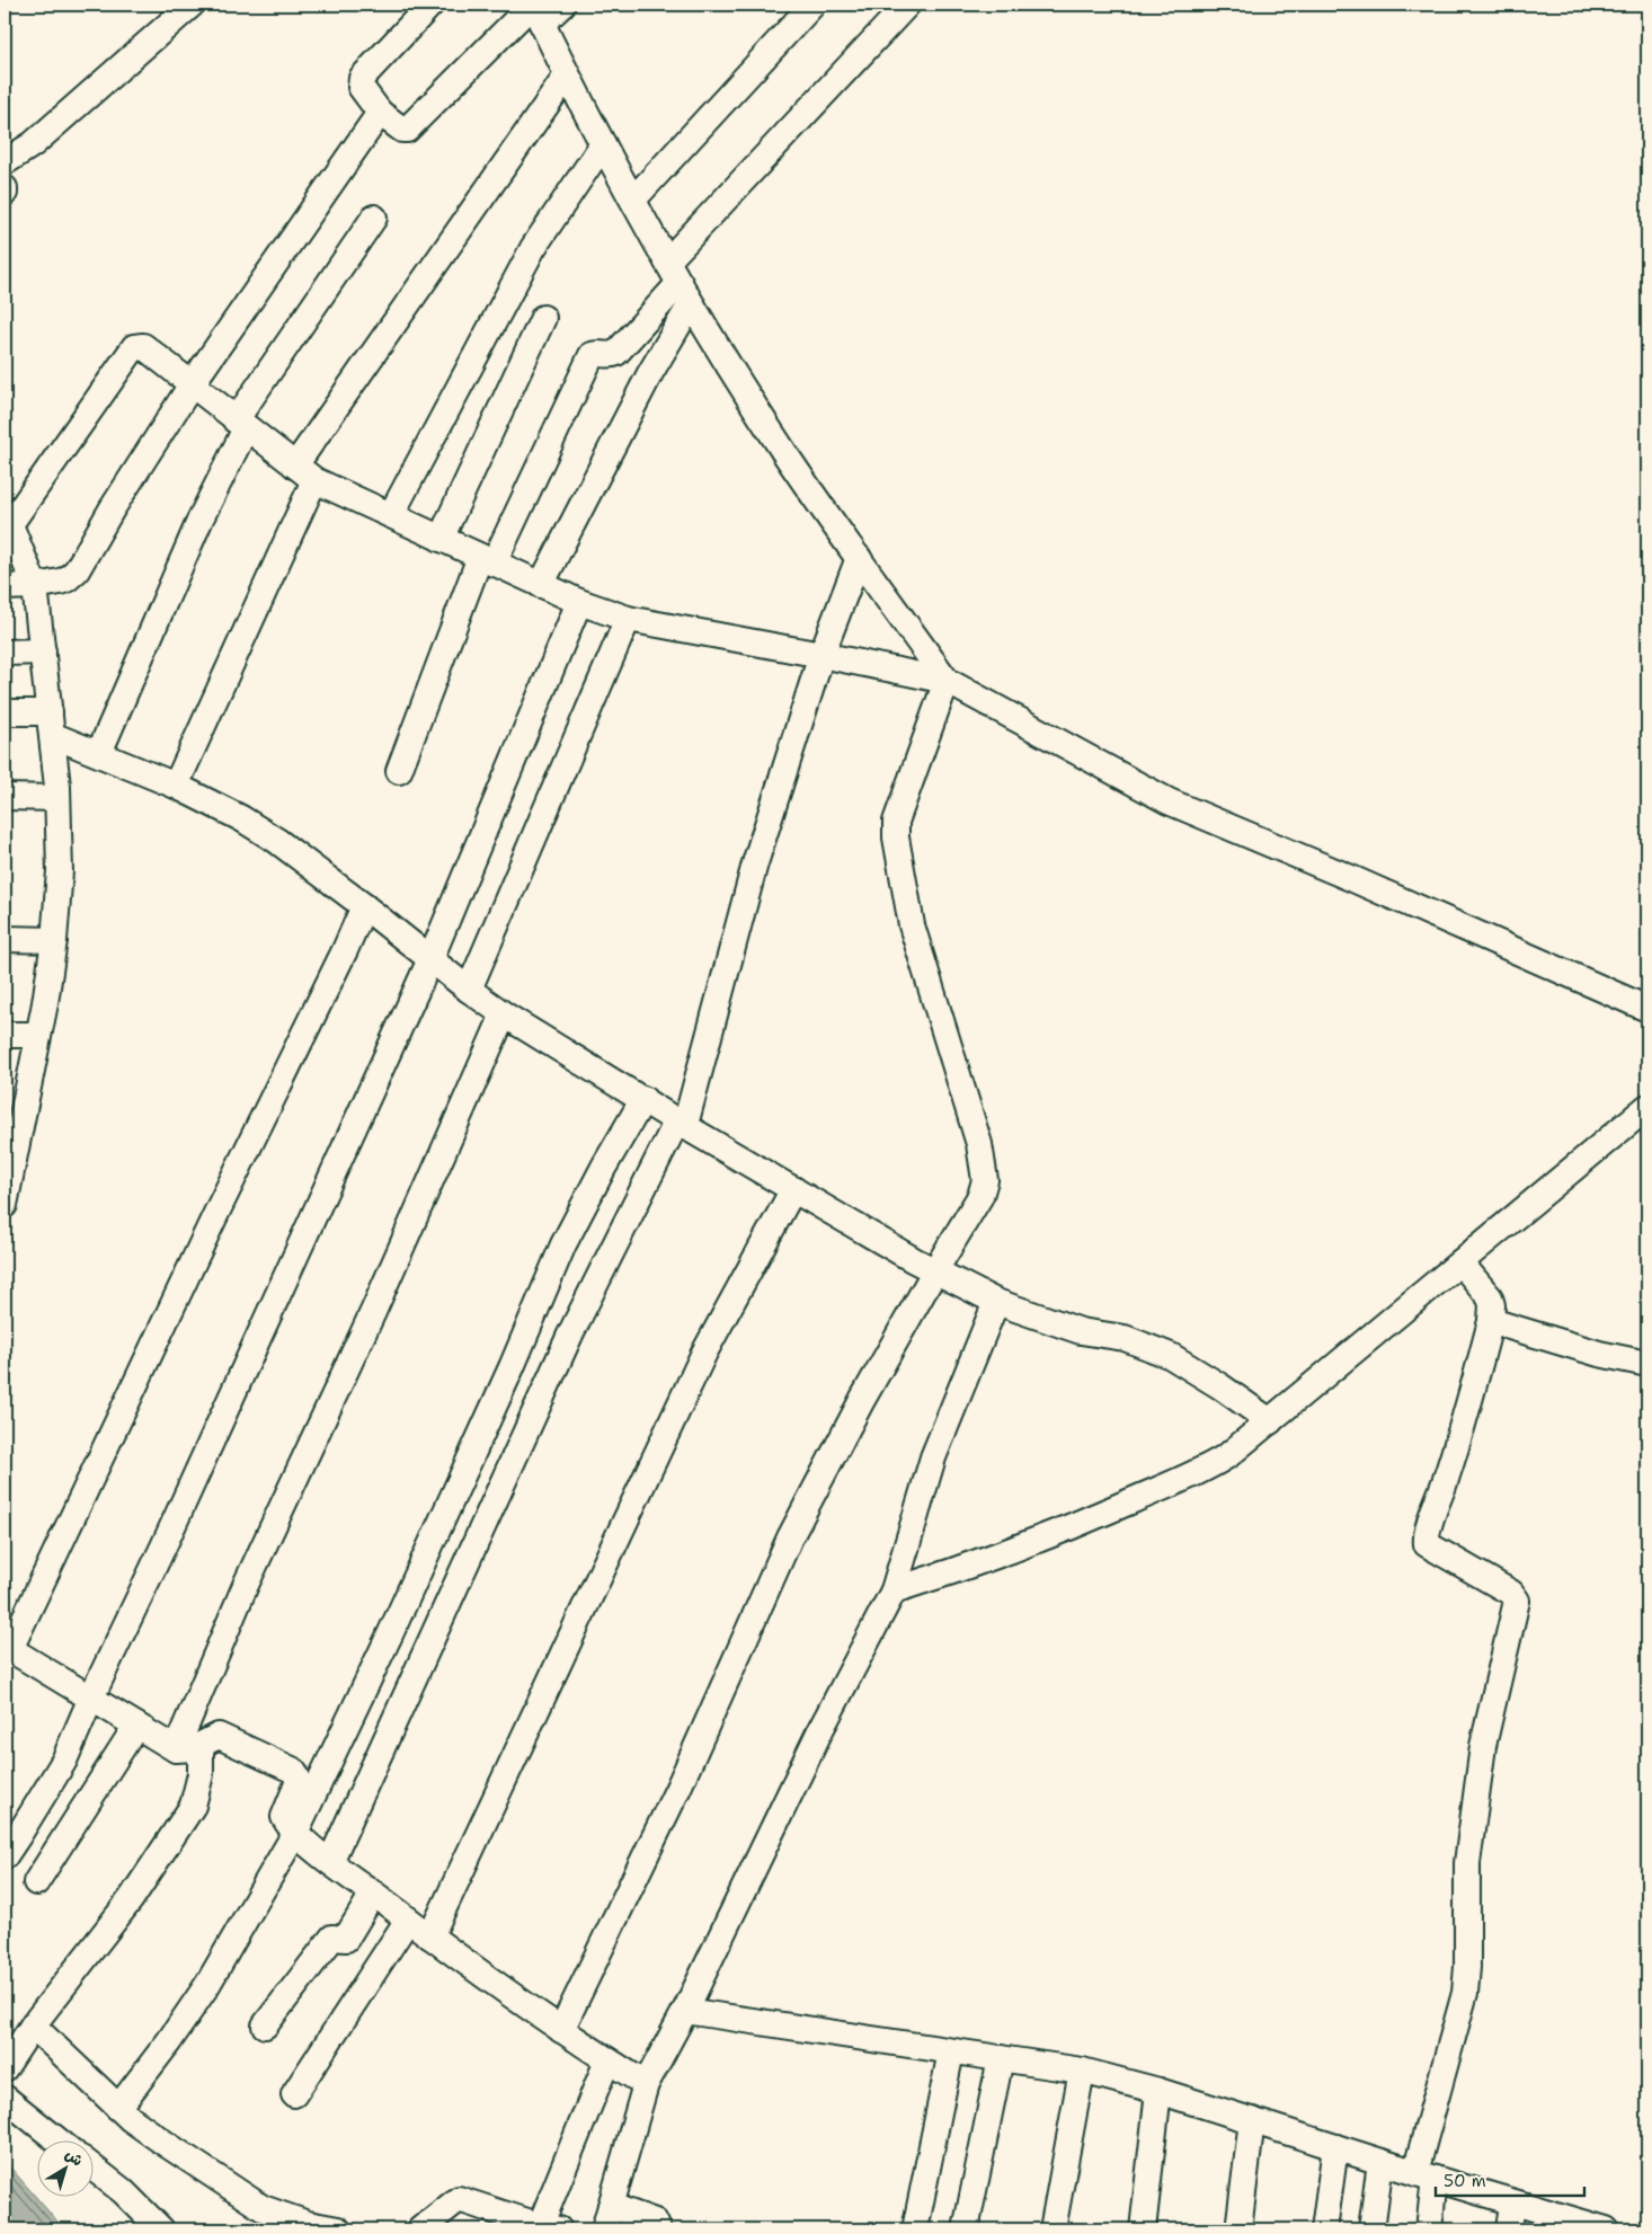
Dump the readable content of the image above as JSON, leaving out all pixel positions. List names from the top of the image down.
{
  "scale_bar": "50 m",
  "north": "top right"
}
